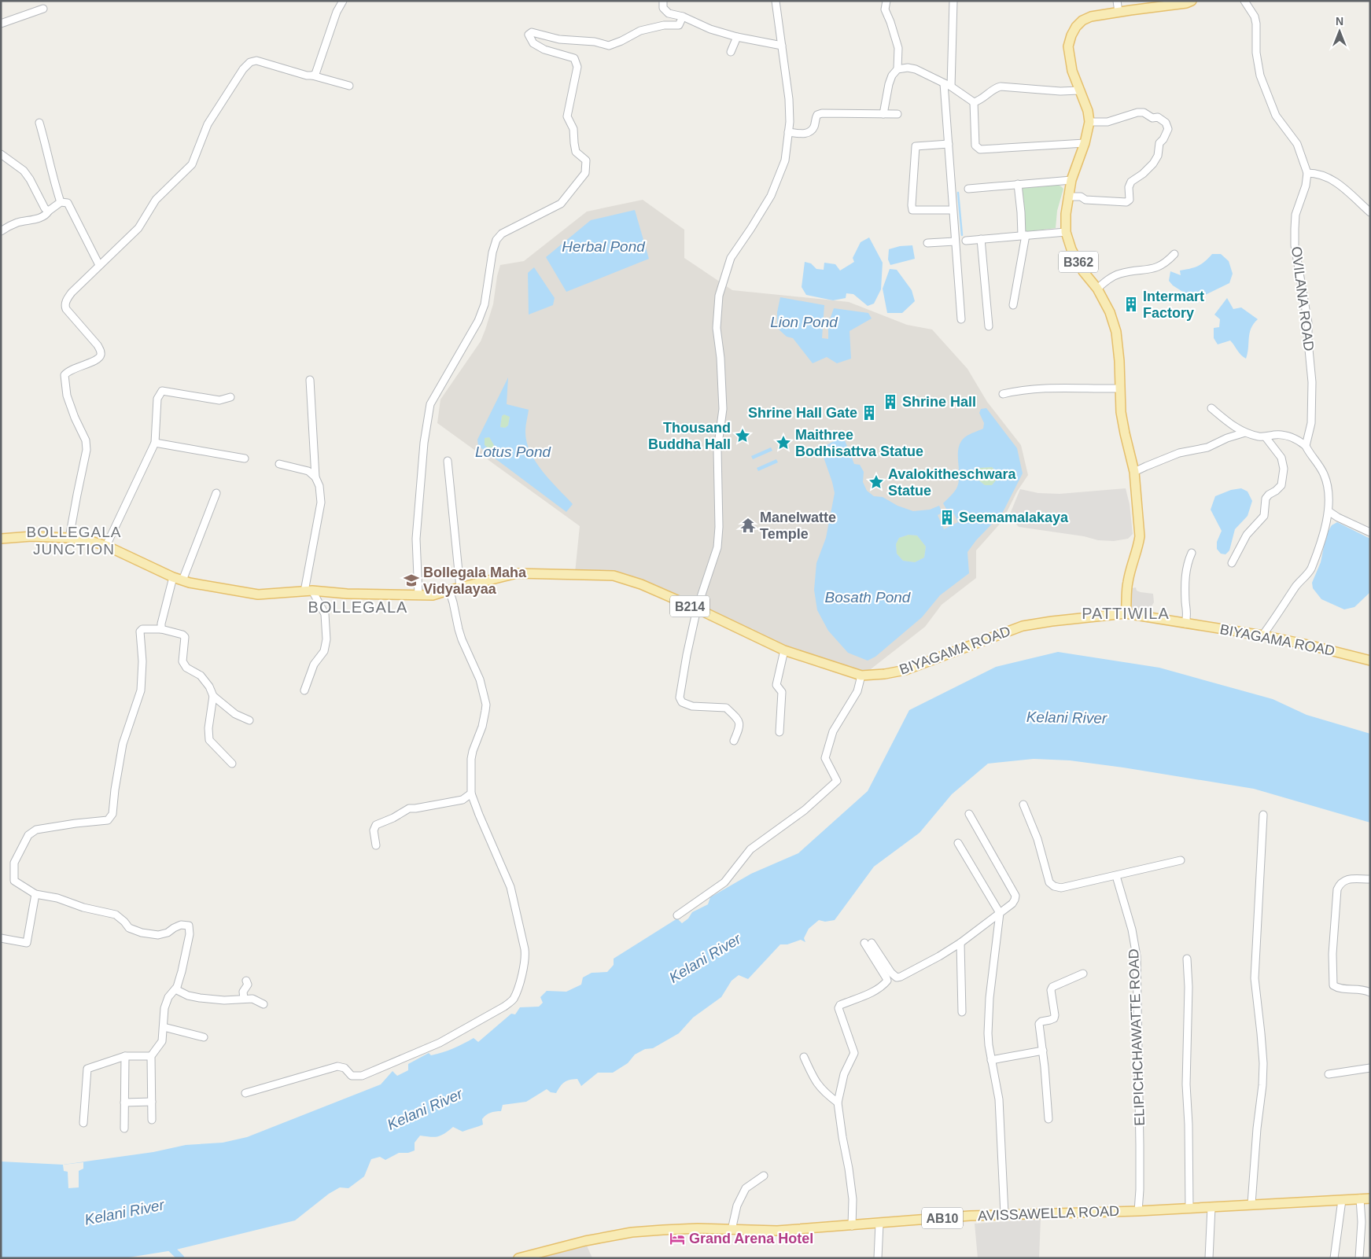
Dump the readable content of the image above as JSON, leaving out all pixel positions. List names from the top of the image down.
{
  "streets": {
    "main road": [
      "B362",
      "B214",
      "BIYAGAMA ROAD",
      "AVISSAWELLA ROAD",
      "AB10"
    ],
    "street": ["OVILANA ROAD", "ELIPICHCHAWATTE ROAD"]
  },
  "crossings": [
    ["B362", "BIYAGAMA ROAD"],
    ["ELIPICHCHAWATTE ROAD", "AVISSAWELLA ROAD"]
  ],
  "districts": ["BOLLEGALA JUNCTION", "BOLLEGALA", "PATTIWILA"],
  "water": [
    "Herbal Pond",
    "Lion Pond",
    "Lotus Pond",
    "Bosath Pond",
    "Kelani River"
  ],
  "places": {
    "building": [
      "Intermart Factory",
      "Shrine Hall",
      "Shrine Hall Gate",
      "Seemamalakaya"
    ],
    "place": ["Thousand Buddha Hall", "Maithree Bodhisattva Statue", "Avalokitheschwara Statue"],
    "temple": ["Manelwatte Temple"],
    "school or university": ["Bollegala Maha Vidyalayaa"],
    "hotel": ["Grand Arena Hotel"]
  },
  "north": "top"
}
